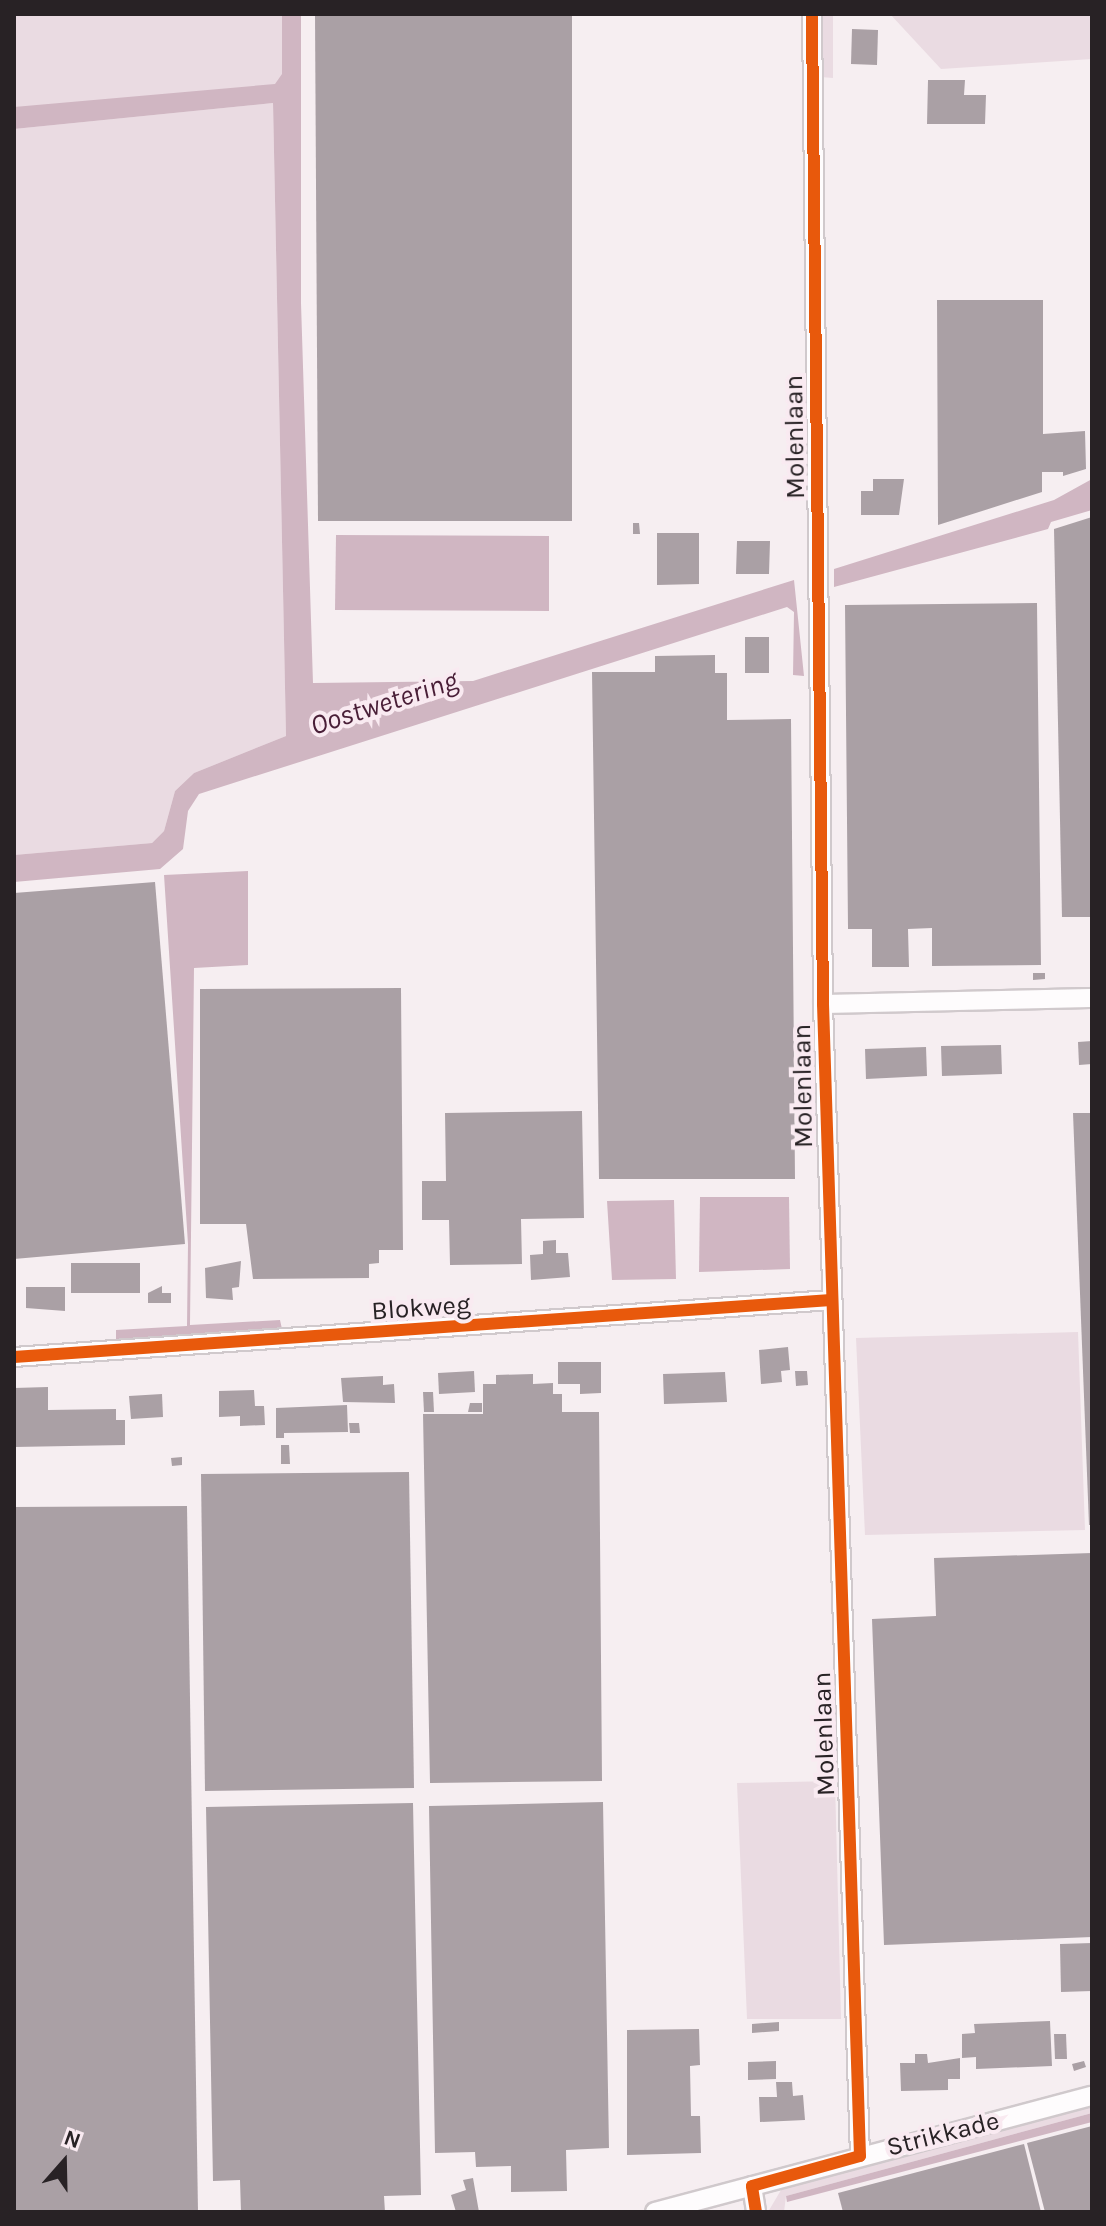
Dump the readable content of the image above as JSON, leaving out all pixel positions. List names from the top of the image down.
{
  "streets": {
    "street": ["Molenlaan", "Blokweg", "Strikkade"]
  },
  "crossings": [
    ["Molenlaan", "Blokweg"],
    ["Molenlaan", "Strikkade"]
  ],
  "water": ["Oostwetering"],
  "north": "top"
}
